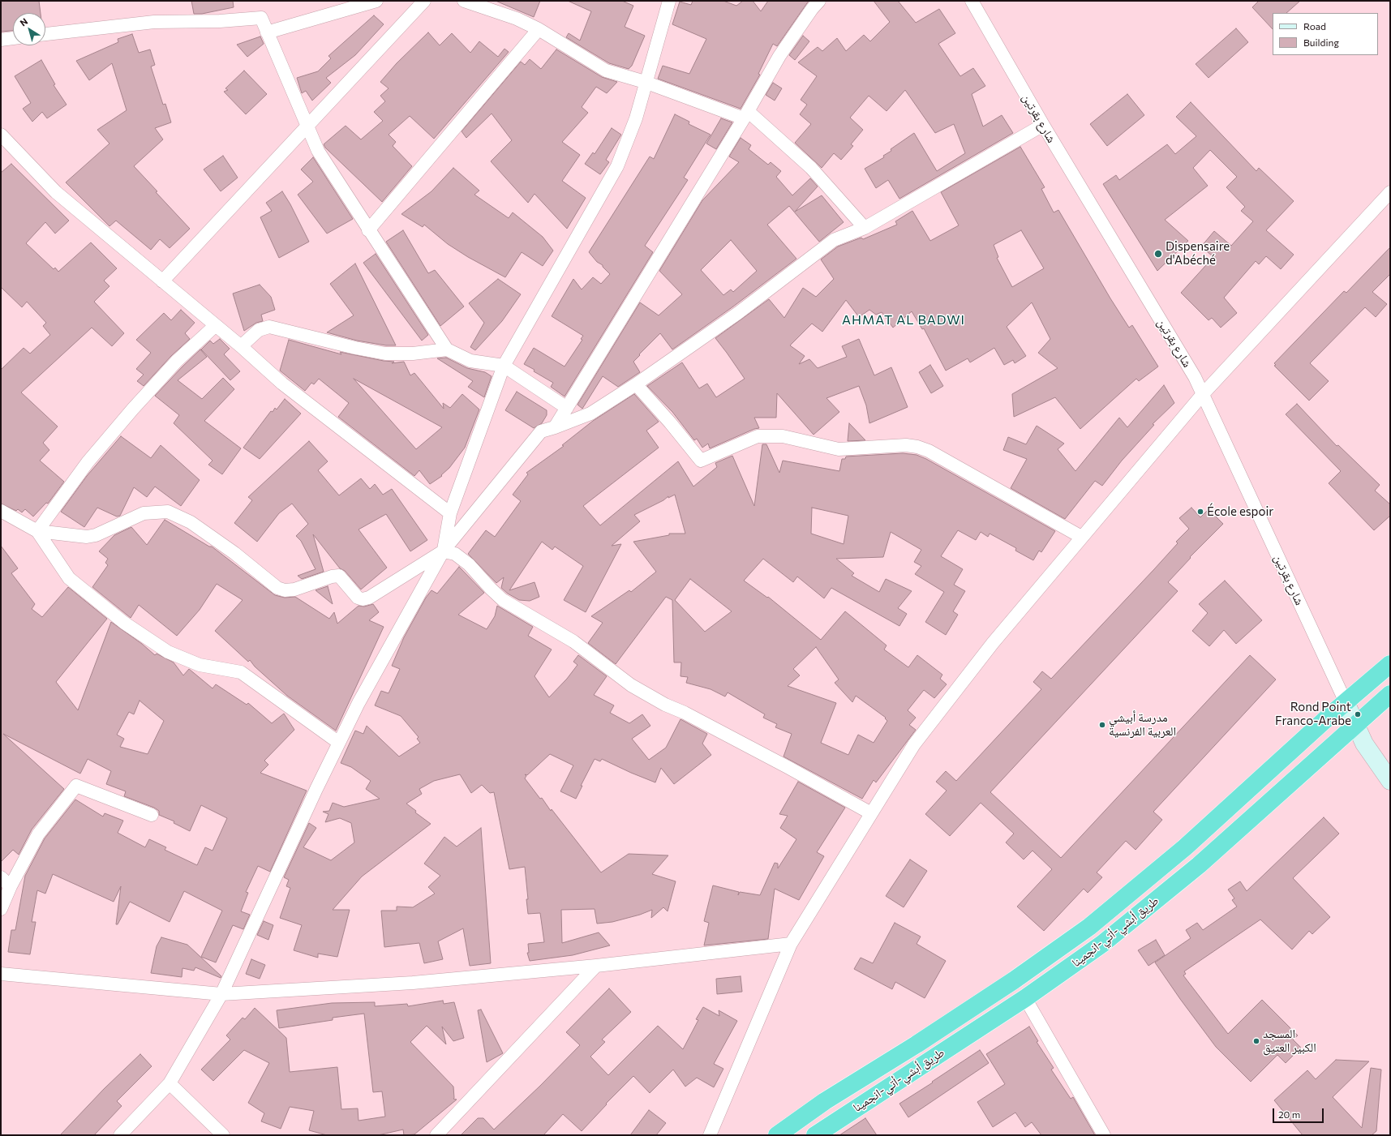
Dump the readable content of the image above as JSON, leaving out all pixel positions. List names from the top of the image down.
{
  "streets": {
    "highway": ["طريق أبشي-أتي-انجمينا"],
    "street": ["شارع بقرتين"]
  },
  "districts": ["AHMAT AL BADWI"],
  "places": [
    "Dispensaire d'Abéché",
    "École espoir",
    "Rond Point Franco-Arabe",
    "مدرسة أبيشي العربية الفرنسية",
    "المسجد الكبير العتيق"
  ],
  "legend": ["Road", "Building"],
  "scale_bar": "20 m",
  "north": "top left"
}
